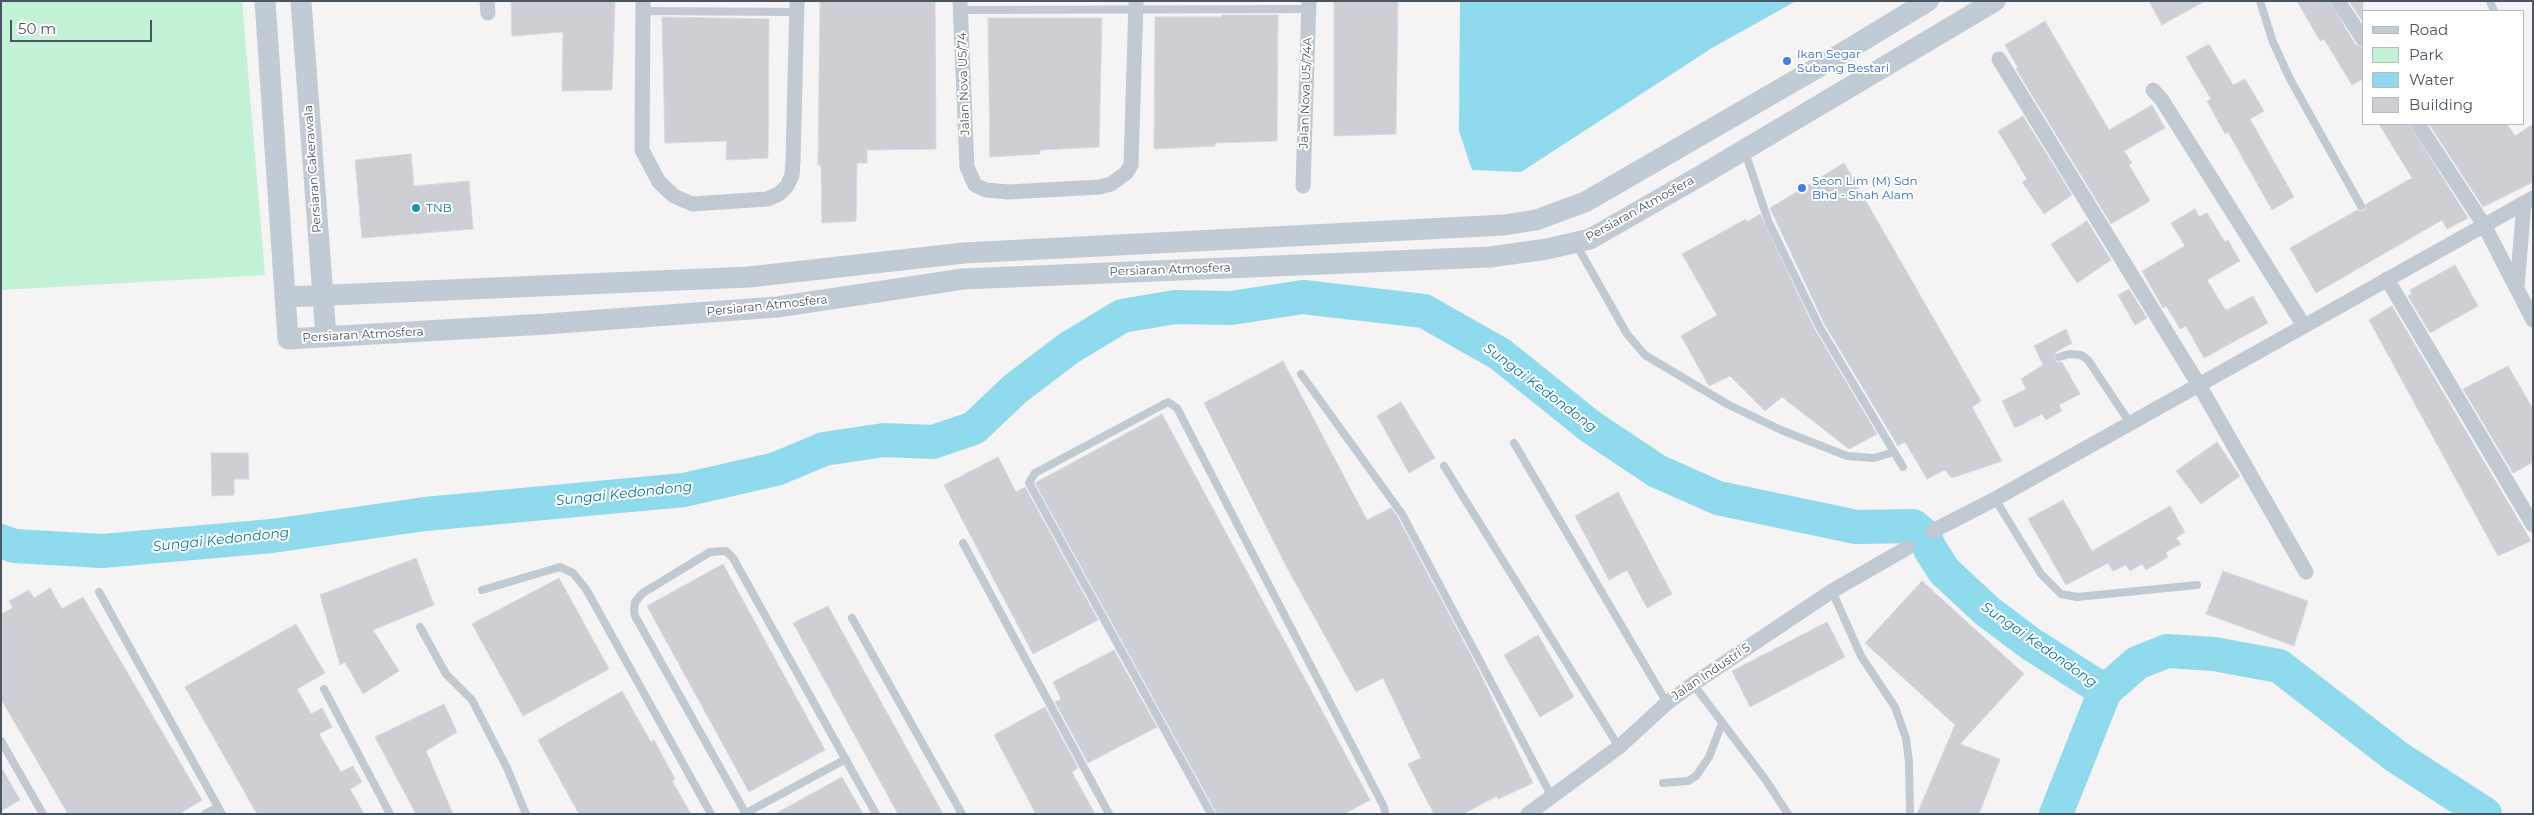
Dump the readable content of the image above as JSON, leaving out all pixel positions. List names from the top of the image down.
{
  "streets": {
    "street": [
      "Jalan Nova U5/74",
      "Jalan Nova U5/74A",
      "Persiaran Cakerawala",
      "Persiaran Atmosfera",
      "Jalan Industri 5"
    ]
  },
  "crossings": [
    ["Persiaran Cakerawala", "Persiaran Atmosfera"]
  ],
  "water": ["Sungai Kedondong"],
  "places": ["Ikan Segar Subang Bestari", "Seon Lim (M) Sdn Bhd - Shah Alam", "TNB"],
  "legend": [
    "Road",
    "Park",
    "Water",
    "Building"
  ],
  "scale_bar": "50 m"
}
